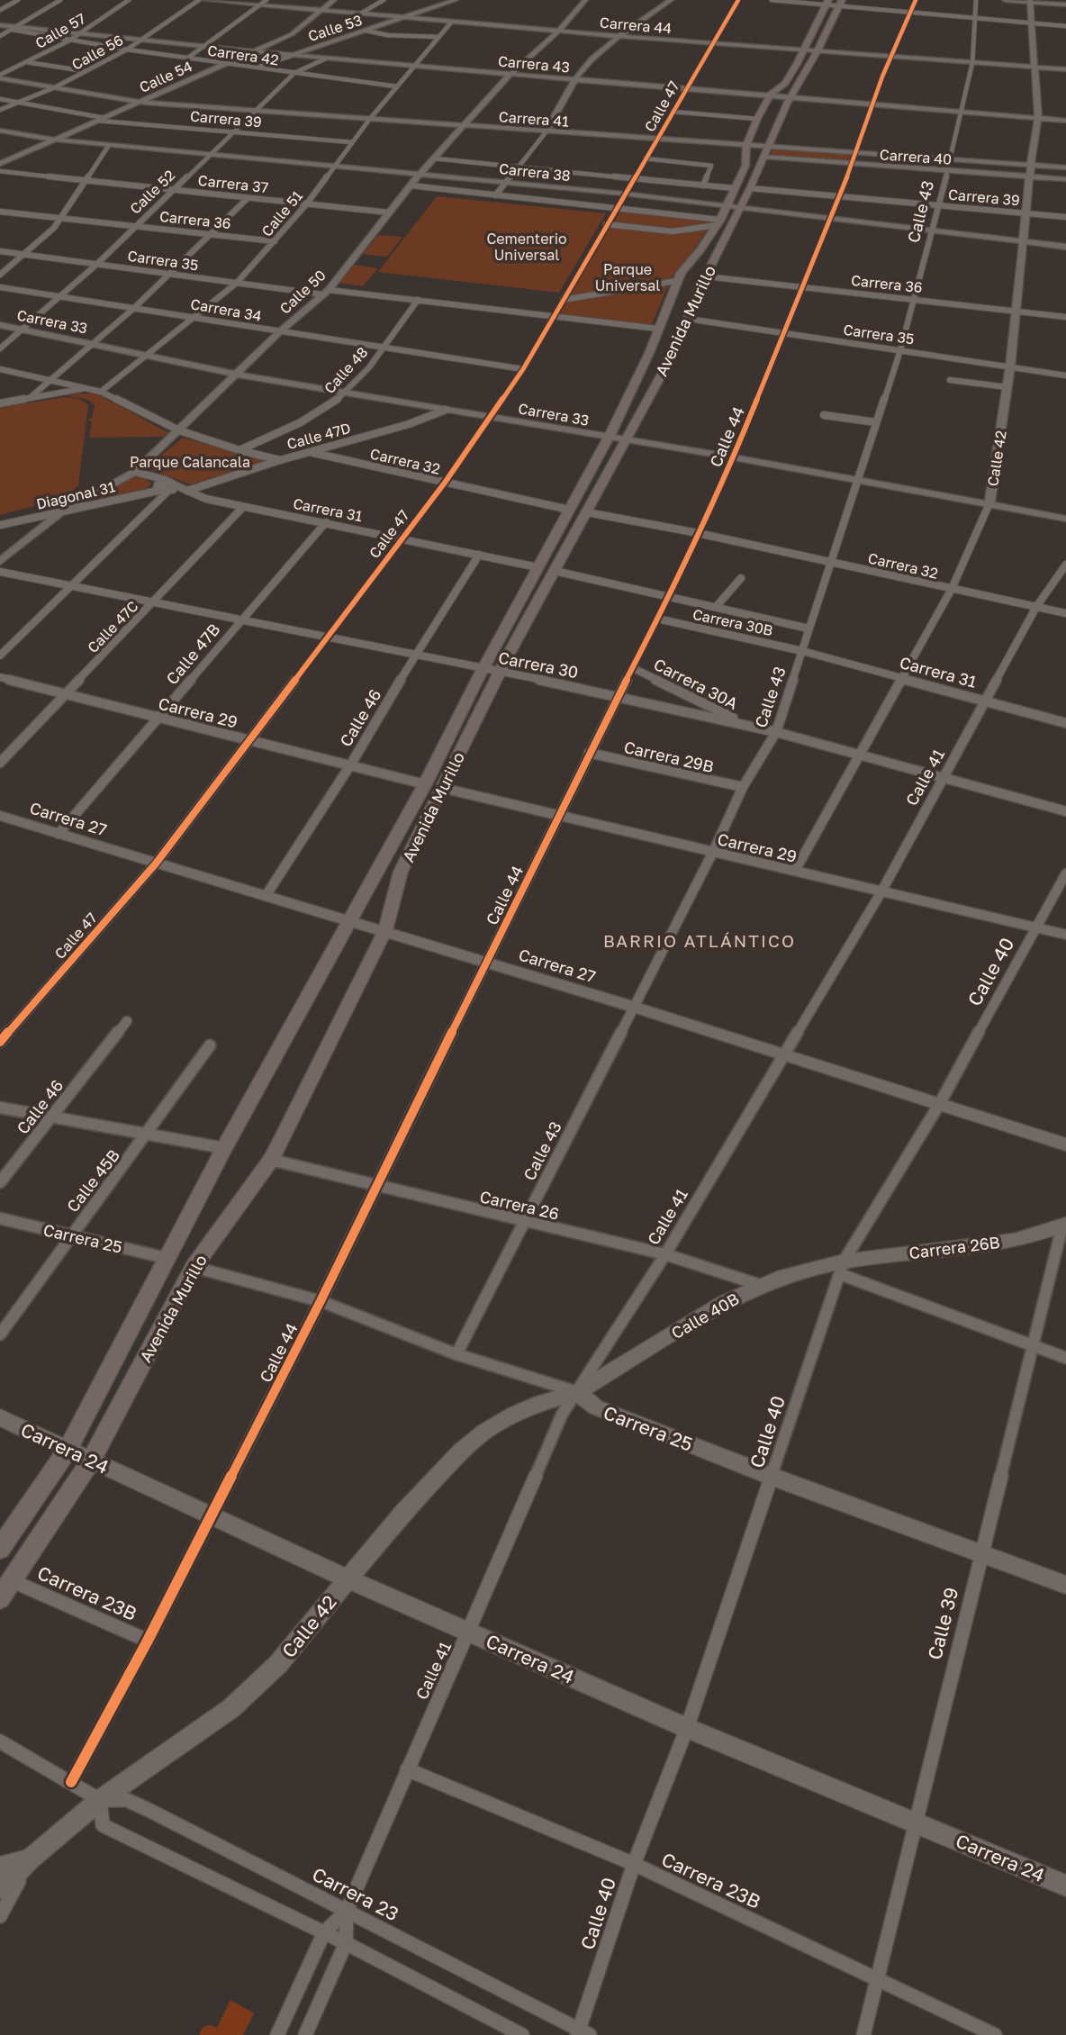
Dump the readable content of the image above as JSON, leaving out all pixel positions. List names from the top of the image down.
{
  "streets": {
    "main road": ["Avenida Murillo"],
    "street": [
      "Carrera 44",
      "Calle 53",
      "Calle 57",
      "Calle 56",
      "Carrera 42",
      "Carrera 43",
      "Calle 54",
      "Calle 47",
      "Carrera 39",
      "Carrera 41",
      "Carrera 40",
      "Carrera 38",
      "Carrera 37",
      "Calle 52",
      "Calle 43",
      "Calle 51",
      "Carrera 36",
      "Carrera 35",
      "Calle 50",
      "Carrera 34",
      "Carrera 33",
      "Calle 48",
      "Calle 47D",
      "Calle 44",
      "Calle 42",
      "Carrera 32",
      "Diagonal 31",
      "Carrera 31",
      "Carrera 30B",
      "Calle 47C",
      "Calle 47B",
      "Carrera 30",
      "Carrera 30A",
      "Carrera 29",
      "Calle 46",
      "Carrera 29B",
      "Calle 41",
      "Carrera 27",
      "Calle 40",
      "Calle 45B",
      "Carrera 26",
      "Carrera 25",
      "Carrera 26B",
      "Calle 40B",
      "Carrera 24",
      "Carrera 23B",
      "Calle 39",
      "Carrera 23"
    ]
  },
  "crossings": [
    ["Carrera 44", "Calle 53"],
    ["Carrera 44", "Calle 56"],
    ["Carrera 44", "Calle 54"],
    ["Carrera 44", "Calle 47"],
    ["Carrera 44", "Calle 43"],
    ["Carrera 44", "Calle 51"],
    ["Carrera 44", "Calle 50"],
    ["Carrera 44", "Avenida Murillo"],
    ["Carrera 44", "Calle 44"],
    ["Carrera 44", "Calle 42"],
    ["Calle 53", "Carrera 42"],
    ["Calle 53", "Carrera 43"],
    ["Calle 57", "Carrera 42"],
    ["Calle 57", "Carrera 43"],
    ["Calle 57", "Carrera 41"],
    ["Calle 56", "Carrera 42"],
    ["Calle 56", "Carrera 43"],
    ["Calle 56", "Carrera 39"],
    ["Calle 56", "Carrera 41"],
    ["Carrera 42", "Carrera 43"],
    ["Carrera 42", "Calle 54"],
    ["Carrera 42", "Calle 52"],
    ["Carrera 42", "Calle 51"],
    ["Carrera 43", "Calle 54"],
    ["Carrera 43", "Calle 47"],
    ["Carrera 43", "Calle 52"],
    ["Carrera 43", "Calle 43"],
    ["Carrera 43", "Calle 51"],
    ["Carrera 43", "Calle 50"],
    ["Carrera 43", "Avenida Murillo"],
    ["Carrera 43", "Calle 44"],
    ["Carrera 43", "Calle 42"],
    ["Calle 54", "Carrera 39"],
    ["Calle 54", "Carrera 41"],
    ["Calle 54", "Carrera 38"],
    ["Calle 47", "Carrera 41"],
    ["Calle 47", "Carrera 38"],
    ["Calle 47", "Carrera 35"],
    ["Calle 47", "Carrera 34"],
    ["Calle 47", "Carrera 33"],
    ["Calle 47", "Carrera 32"],
    ["Calle 47", "Carrera 31"],
    ["Calle 47", "Carrera 30"],
    ["Calle 47", "Carrera 29"],
    ["Calle 47", "Carrera 27"],
    ["Carrera 39", "Calle 52"],
    ["Carrera 39", "Calle 43"],
    ["Carrera 39", "Calle 51"],
    ["Carrera 39", "Avenida Murillo"],
    ["Carrera 39", "Calle 44"],
    ["Carrera 39", "Calle 42"],
    ["Carrera 41", "Calle 52"],
    ["Carrera 41", "Calle 43"],
    ["Carrera 41", "Calle 51"],
    ["Carrera 41", "Calle 50"],
    ["Carrera 41", "Avenida Murillo"],
    ["Carrera 41", "Calle 44"],
    ["Carrera 41", "Calle 42"],
    ["Carrera 40", "Calle 43"],
    ["Carrera 40", "Avenida Murillo"],
    ["Carrera 40", "Calle 44"],
    ["Carrera 40", "Calle 42"],
    ["Carrera 38", "Calle 52"],
    ["Carrera 38", "Calle 43"],
    ["Carrera 38", "Calle 51"],
    ["Carrera 38", "Calle 50"],
    ["Carrera 38", "Avenida Murillo"],
    ["Carrera 38", "Calle 44"],
    ["Carrera 38", "Calle 42"],
    ["Carrera 37", "Calle 52"],
    ["Carrera 37", "Calle 51"],
    ["Carrera 37", "Calle 50"],
    ["Calle 52", "Carrera 36"],
    ["Calle 52", "Carrera 35"],
    ["Calle 52", "Carrera 34"],
    ["Calle 52", "Carrera 33"],
    ["Calle 43", "Carrera 36"],
    ["Calle 43", "Carrera 35"],
    ["Calle 43", "Carrera 33"],
    ["Calle 43", "Carrera 32"],
    ["Calle 43", "Carrera 31"],
    ["Calle 43", "Carrera 30B"],
    ["Calle 43", "Carrera 30"],
    ["Calle 43", "Carrera 29"],
    ["Calle 43", "Carrera 29B"],
    ["Calle 43", "Carrera 27"],
    ["Calle 43", "Carrera 26"],
    ["Calle 43", "Carrera 25"],
    ["Calle 51", "Carrera 36"],
    ["Calle 51", "Carrera 35"],
    ["Calle 51", "Carrera 34"],
    ["Calle 51", "Carrera 33"],
    ["Carrera 36", "Avenida Murillo"],
    ["Carrera 36", "Calle 44"],
    ["Carrera 36", "Calle 42"],
    ["Carrera 35", "Calle 50"],
    ["Carrera 35", "Avenida Murillo"],
    ["Carrera 35", "Calle 48"],
    ["Carrera 35", "Calle 44"],
    ["Carrera 35", "Calle 42"],
    ["Calle 50", "Carrera 34"],
    ["Calle 50", "Carrera 33"],
    ["Calle 50", "Diagonal 31"],
    ["Calle 50", "Carrera 31"],
    ["Carrera 34", "Calle 48"],
    ["Avenida Murillo", "Carrera 33"],
    ["Avenida Murillo", "Carrera 32"],
    ["Avenida Murillo", "Carrera 31"],
    ["Avenida Murillo", "Carrera 30"],
    ["Avenida Murillo", "Carrera 29"],
    ["Avenida Murillo", "Carrera 27"],
    ["Avenida Murillo", "Carrera 26"],
    ["Avenida Murillo", "Carrera 25"],
    ["Avenida Murillo", "Carrera 24"],
    ["Avenida Murillo", "Carrera 23B"],
    ["Carrera 33", "Calle 48"],
    ["Carrera 33", "Calle 47D"],
    ["Carrera 33", "Calle 44"],
    ["Carrera 33", "Calle 42"],
    ["Calle 47D", "Carrera 32"],
    ["Calle 47D", "Carrera 31"],
    ["Calle 44", "Carrera 32"],
    ["Calle 44", "Carrera 30B"],
    ["Calle 44", "Carrera 30"],
    ["Calle 44", "Carrera 30A"],
    ["Calle 44", "Carrera 29"],
    ["Calle 44", "Carrera 29B"],
    ["Calle 44", "Carrera 27"],
    ["Calle 44", "Carrera 26"],
    ["Calle 44", "Carrera 25"],
    ["Calle 44", "Carrera 24"],
    ["Calle 44", "Carrera 23B"],
    ["Calle 44", "Carrera 23"],
    ["Calle 42", "Carrera 32"],
    ["Calle 42", "Carrera 31"],
    ["Calle 42", "Carrera 30"],
    ["Calle 42", "Carrera 29"],
    ["Calle 42", "Calle 41"],
    ["Calle 42", "Carrera 25"],
    ["Calle 42", "Calle 40B"],
    ["Calle 42", "Carrera 24"],
    ["Calle 42", "Carrera 23"],
    ["Carrera 32", "Calle 41"],
    ["Diagonal 31", "Carrera 31"],
    ["Carrera 31", "Carrera 30B"],
    ["Carrera 31", "Calle 47C"],
    ["Carrera 31", "Calle 47B"],
    ["Carrera 31", "Calle 46"],
    ["Carrera 31", "Calle 41"],
    ["Calle 47C", "Carrera 30"],
    ["Calle 47C", "Carrera 29"],
    ["Calle 47B", "Carrera 30"],
    ["Calle 47B", "Carrera 29"],
    ["Calle 47B", "Carrera 27"],
    ["Carrera 30", "Carrera 30A"],
    ["Carrera 30", "Calle 46"],
    ["Carrera 30", "Calle 41"],
    ["Carrera 29", "Calle 46"],
    ["Carrera 29", "Calle 41"],
    ["Carrera 29", "Calle 40"],
    ["Calle 46", "Carrera 27"],
    ["Calle 41", "Carrera 27"],
    ["Calle 41", "Carrera 26"],
    ["Calle 41", "Carrera 25"],
    ["Calle 41", "Calle 40B"],
    ["Calle 41", "Carrera 24"],
    ["Calle 41", "Carrera 23B"],
    ["Calle 41", "Carrera 23"],
    ["Carrera 27", "Calle 40"],
    ["Calle 40", "Carrera 25"],
    ["Calle 40", "Carrera 26B"],
    ["Calle 40", "Calle 40B"],
    ["Calle 40", "Carrera 24"],
    ["Calle 40", "Carrera 23B"],
    ["Calle 40", "Carrera 23"],
    ["Calle 45B", "Carrera 25"],
    ["Carrera 26", "Calle 40B"],
    ["Carrera 25", "Calle 40B"],
    ["Carrera 25", "Calle 39"],
    ["Carrera 26B", "Calle 40B"],
    ["Carrera 26B", "Calle 39"],
    ["Carrera 24", "Calle 39"],
    ["Carrera 23B", "Calle 39"]
  ],
  "districts": ["BARRIO ATLÁNTICO"],
  "parks": ["Cementerio Universal", "Parque Universal", "Parque Calancala"]
}
